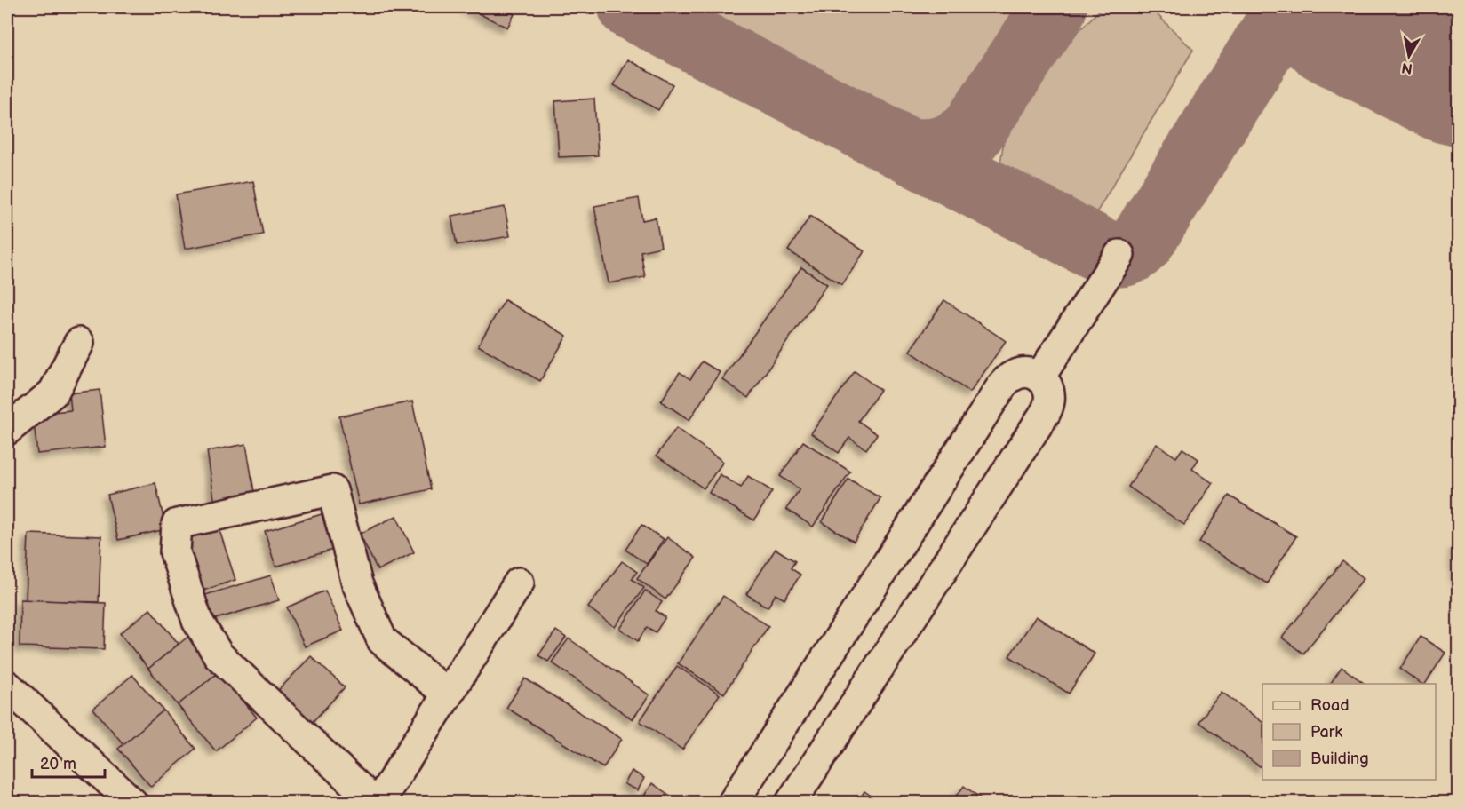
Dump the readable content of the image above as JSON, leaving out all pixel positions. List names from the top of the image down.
{
  "legend": ["Road", "Park", "Building"],
  "scale_bar": "20 m",
  "north": "bottom"
}
